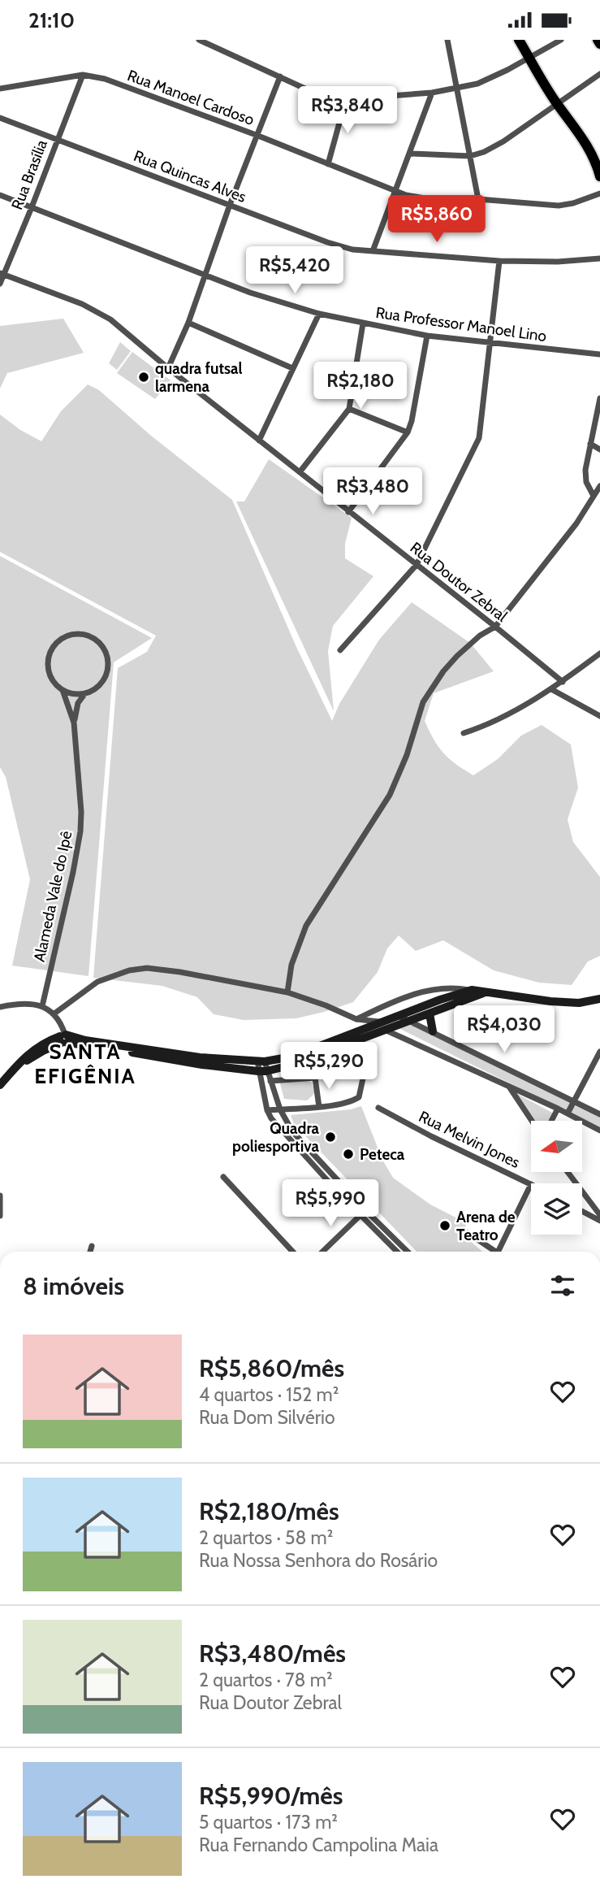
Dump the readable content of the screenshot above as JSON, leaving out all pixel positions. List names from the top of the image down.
{
  "streets": {
    "street": [
      "Rua Manoel Cardoso",
      "Rua Brasília",
      "Rua Quincas Alves",
      "Rua Professor Manoel Lino",
      "Rua Doutor Zebral",
      "Alameda Vale do Ipê",
      "Rua Melvin Jones"
    ]
  },
  "crossings": [
    ["Rua Manoel Cardoso", "Rua Brasília"],
    ["Rua Brasília", "Rua Quincas Alves"],
    ["Rua Brasília", "Rua Professor Manoel Lino"],
    ["Rua Brasília", "Rua Doutor Zebral"]
  ],
  "districts": ["SANTA EFIGÊNIA"],
  "places": [
    "quadra futsal larmena",
    "Quadra poliesportiva",
    "Peteca",
    "Arena de Teatro"
  ],
  "north": "left",
  "page": {
    "status": "21:10",
    "price": [
      "R$3,840",
      "R$5,860",
      "R$5,420",
      "R$2,180",
      "R$3,480",
      "R$4,030",
      "R$5,290",
      "R$5,990"
    ],
    "heading": "8 imóveis",
    "list": [
      {
        "name": "R$5,860/mês",
        "note": "4 quartos · 152 m² · Rua Dom Silvério"
      },
      {
        "name": "R$2,180/mês",
        "note": "2 quartos · 58 m² · Rua Nossa Senhora do Rosário"
      },
      {
        "name": "R$3,480/mês",
        "note": "2 quartos · 78 m² · Rua Doutor Zebral"
      },
      {
        "name": "R$5,990/mês",
        "note": "5 quartos · 173 m² · Rua Fernando Campolina Maia"
      }
    ]
  }
}
